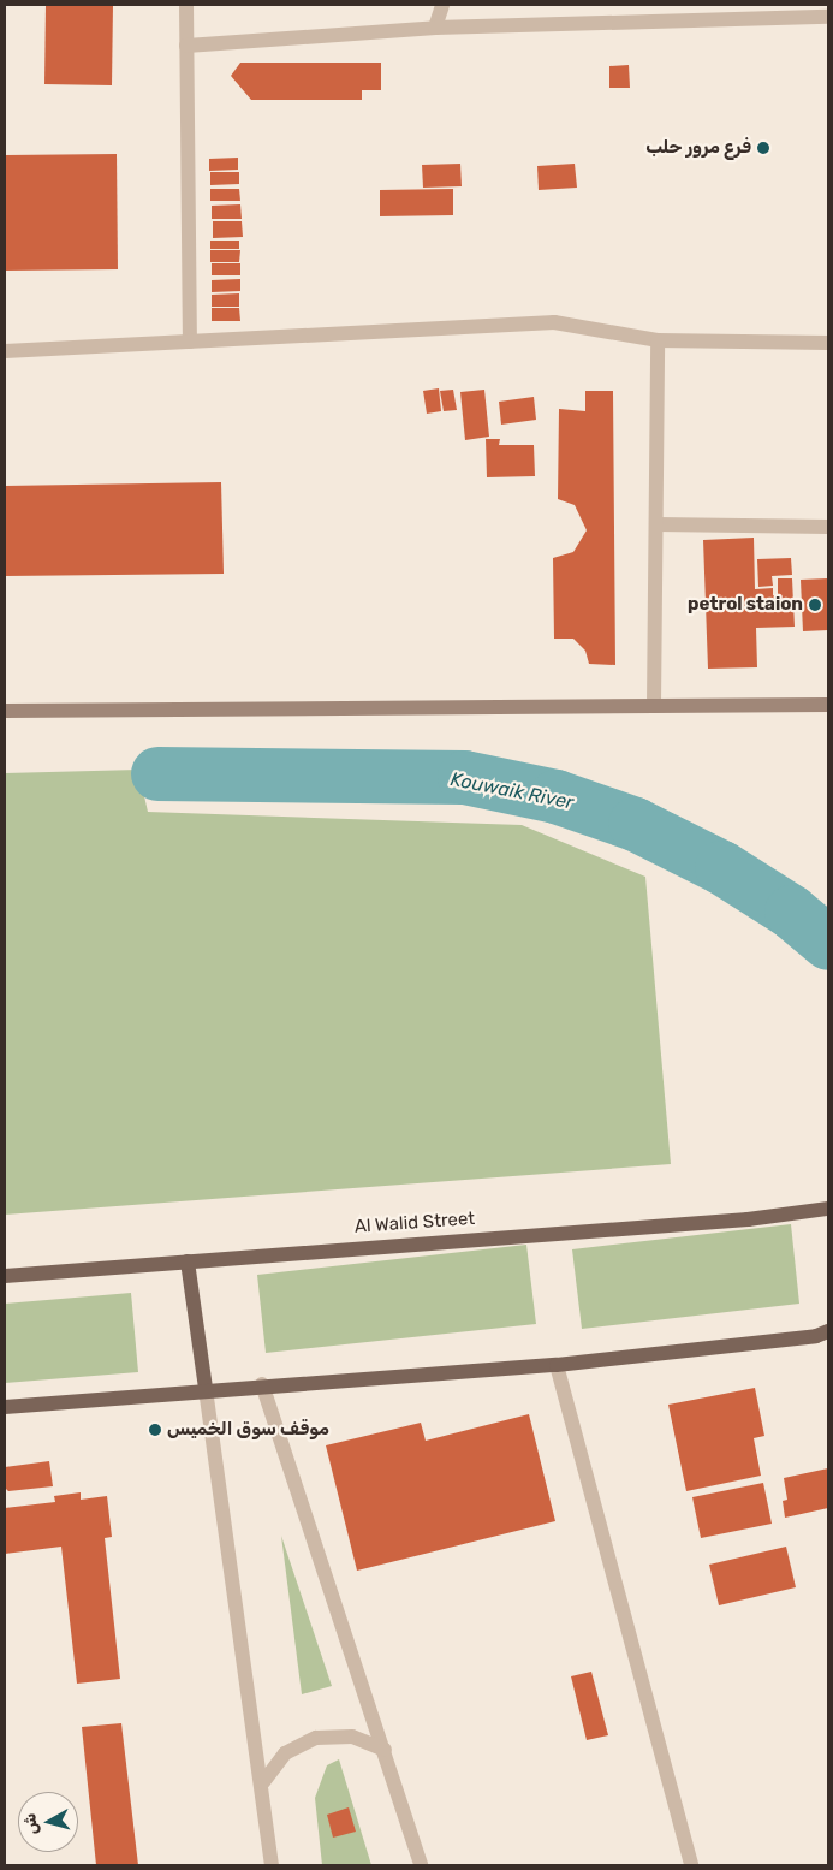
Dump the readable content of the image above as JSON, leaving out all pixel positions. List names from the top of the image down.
{
  "streets": {
    "main road": ["Al Walid Street"]
  },
  "water": ["Kouwaik River"],
  "places": ["فرع مرور حلب", "petrol staion", "موقف سوق الخميس"],
  "north": "left"
}
